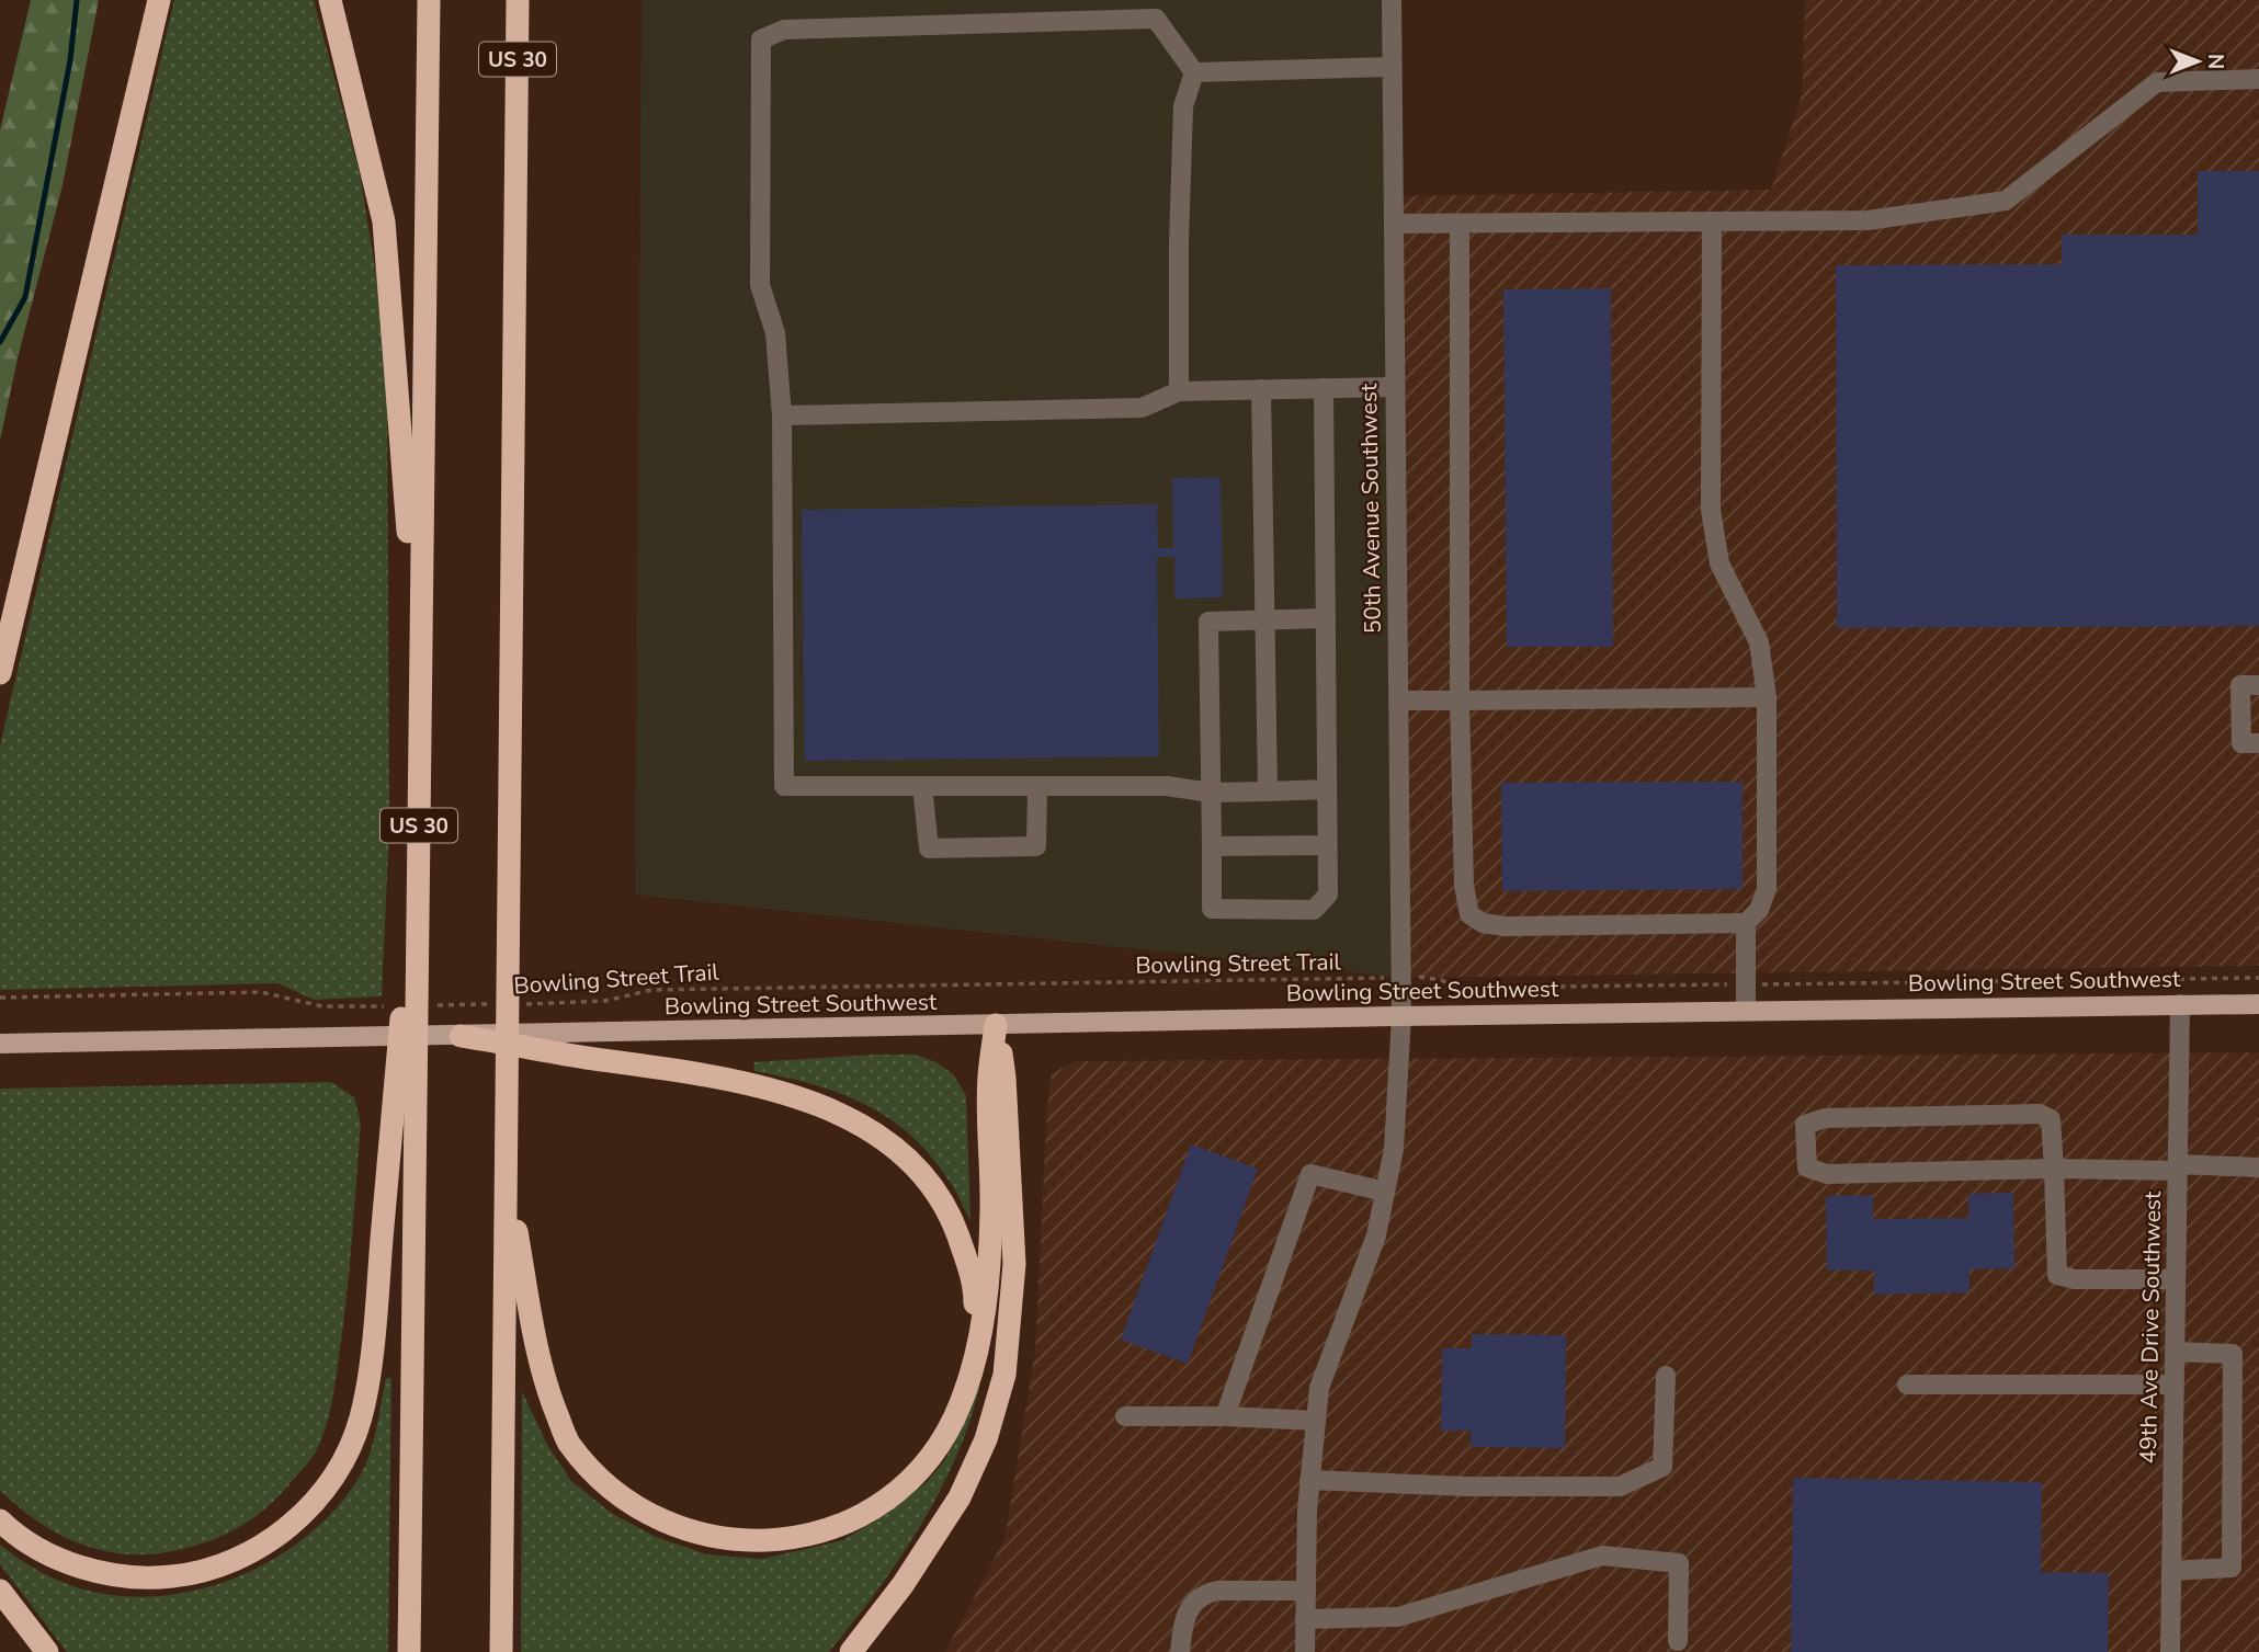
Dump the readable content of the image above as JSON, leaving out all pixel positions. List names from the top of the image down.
{
  "streets": {
    "highway": ["US 30"],
    "main road": ["Bowling Street Southwest"],
    "street": ["50th Avenue Southwest", "49th Ave Drive Southwest"],
    "path": ["Bowling Street Trail"]
  },
  "crossings": [
    ["50th Avenue Southwest", "Bowling Street Southwest"],
    ["Bowling Street Southwest", "49th Ave Drive Southwest"]
  ],
  "north": "right"
}
